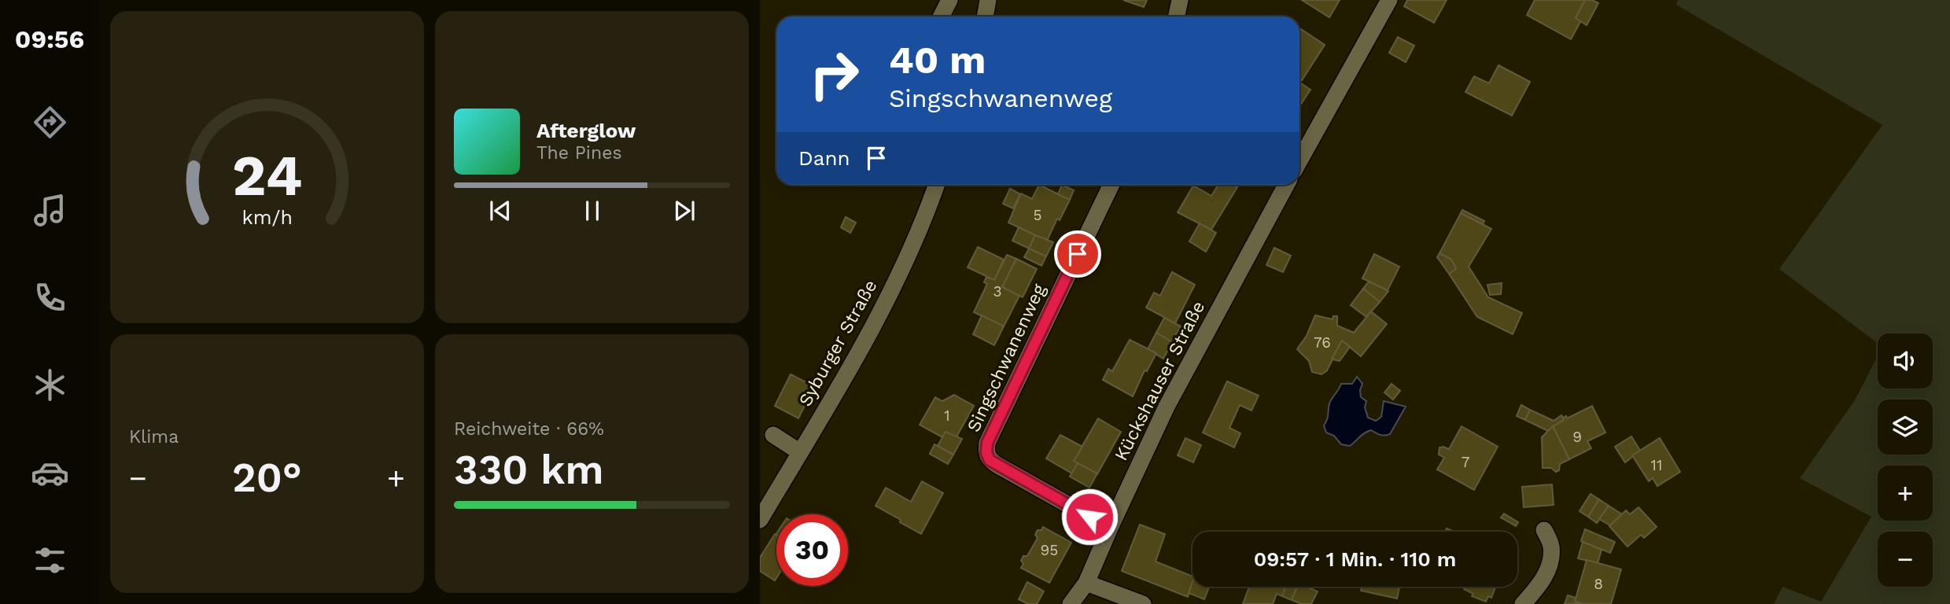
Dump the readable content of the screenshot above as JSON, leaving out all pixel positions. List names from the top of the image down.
{
  "streets": {
    "street": ["Syburger Straße", "Singschwanenweg", "Kückshauser Straße"]
  },
  "crossings": [
    ["Singschwanenweg", "Kückshauser Straße"]
  ],
  "house_numbers": [
    "5",
    "3",
    "76",
    "1",
    "9",
    "7",
    "11",
    "95",
    "8"
  ],
  "page": {
    "tabs": "09:56",
    "turn": ["40 m", "Singschwanenweg"],
    "song": ["Afterglow", "The Pines"],
    "then": "Dann",
    "map_buttons": ["+", "−"],
    "tile": [
      "Klima",
      ["Reichweite · 66%", "330 km"]
    ],
    "heat": ["−", "20°", "+"],
    "limit": "30",
    "trip": "09:57 · 1 Min. · 110 m",
    "gauge": ["24", "km/h"]
  }
}
